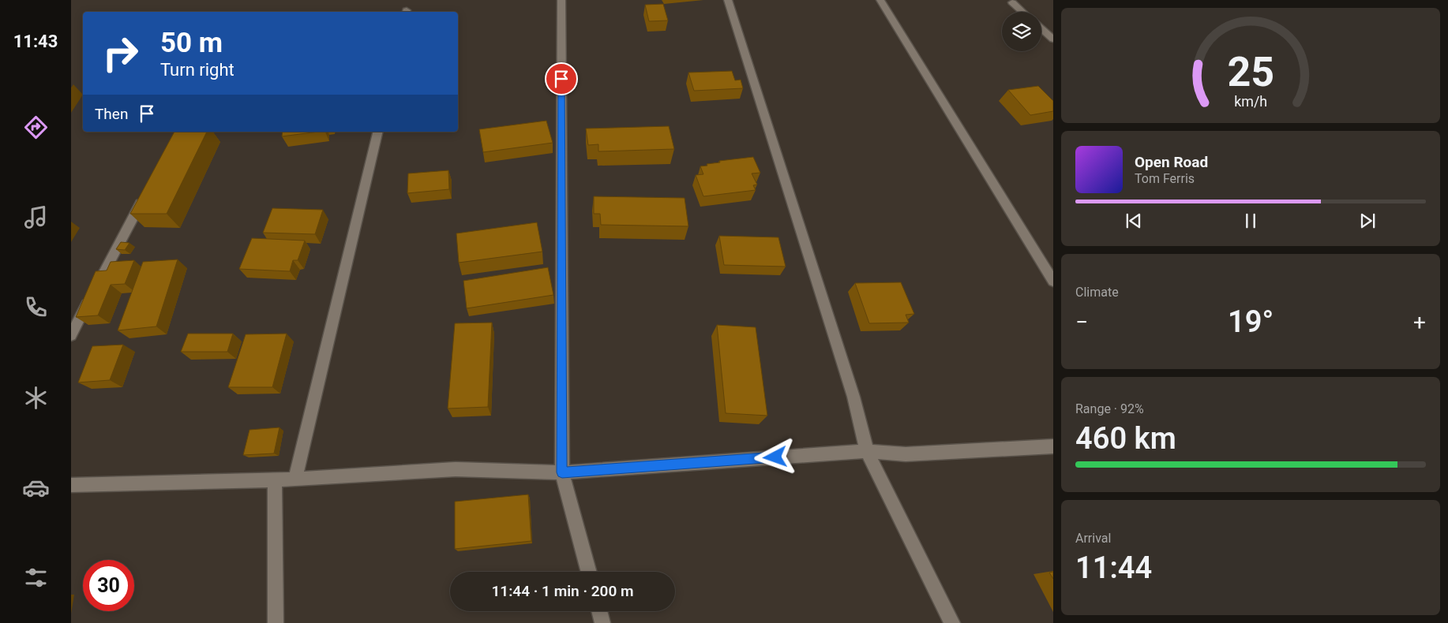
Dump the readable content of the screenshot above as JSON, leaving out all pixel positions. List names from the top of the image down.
{
  "page": {
    "tabs": "11:43",
    "turn": ["50 m", "Turn right"],
    "then": "Then",
    "song": ["Open Road", "Tom Ferris"],
    "tile": [
      "Climate",
      ["Range · 92%", "460 km"],
      ["Arrival", "11:44"]
    ],
    "heat": ["−", "19°", "+"],
    "limit": "30",
    "trip": "11:44 · 1 min · 200 m",
    "gauge": ["25", "km/h"]
  }
}
